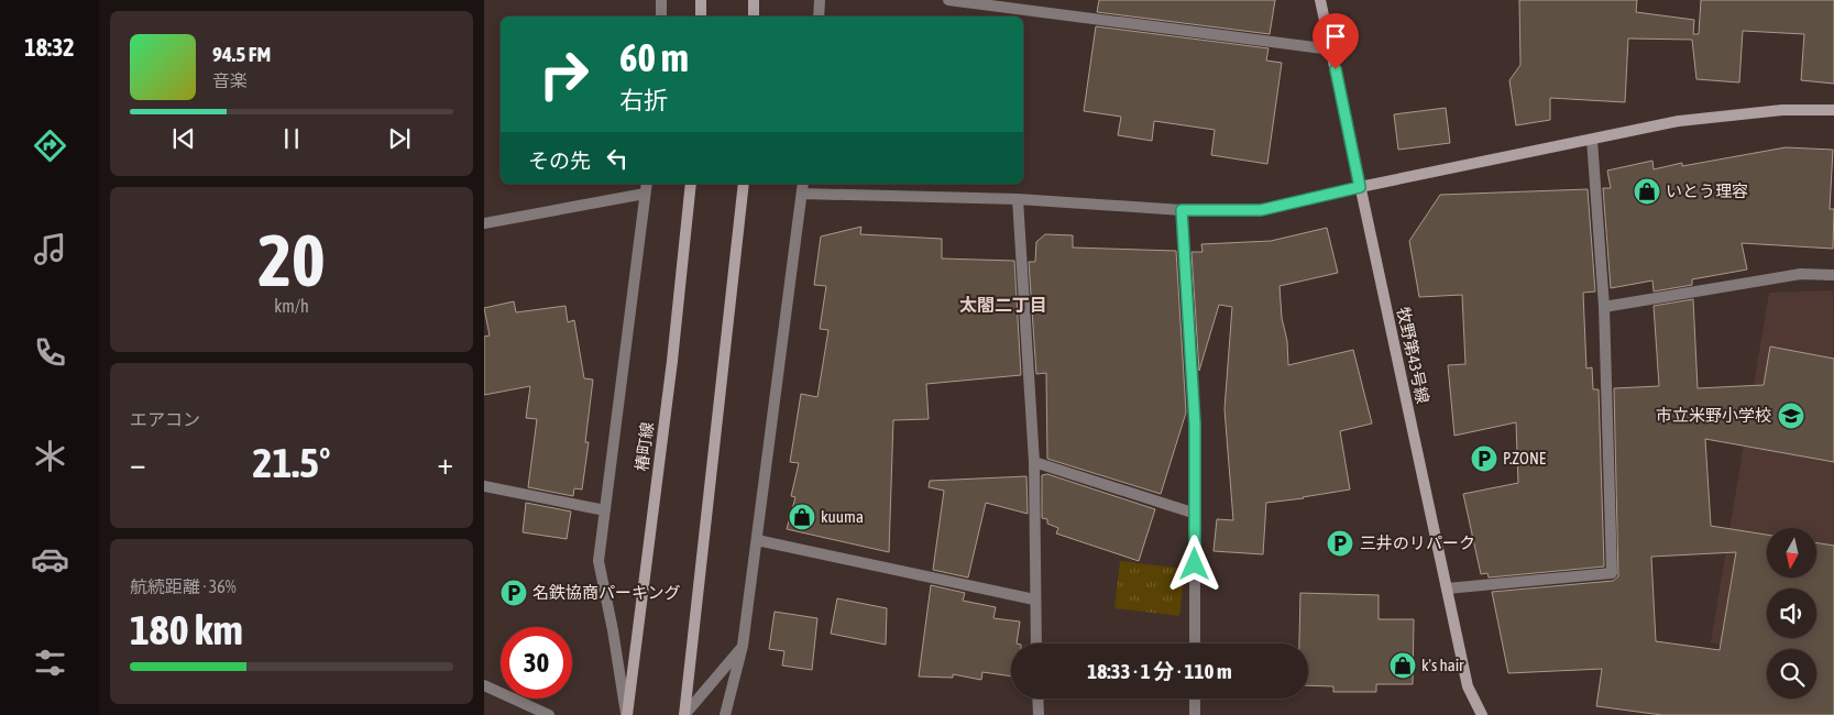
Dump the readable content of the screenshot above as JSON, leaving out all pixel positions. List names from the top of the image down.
{
  "streets": {
    "street": ["牧野第43号線", "椿町線"]
  },
  "districts": ["太閤二丁目"],
  "places": {
    "shop": ["いとう理容", "kuuma", "k's hair"],
    "school or university": ["市立米野小学校"],
    "parking": ["P.ZONE", "三井のリパーク", "名鉄協商パーキング"]
  },
  "north": "bottom",
  "page": {
    "tabs": "18:32",
    "turn": ["60 m", "右折"],
    "song": ["94.5 FM", "音楽"],
    "then": "その先",
    "tile": [
      ["20", "km/h"],
      "エアコン",
      ["航続距離 · 36%", "180 km"]
    ],
    "heat": ["−", "21.5°", "+"],
    "limit": "30",
    "trip": "18:33 · 1 分 · 110 m"
  }
}
